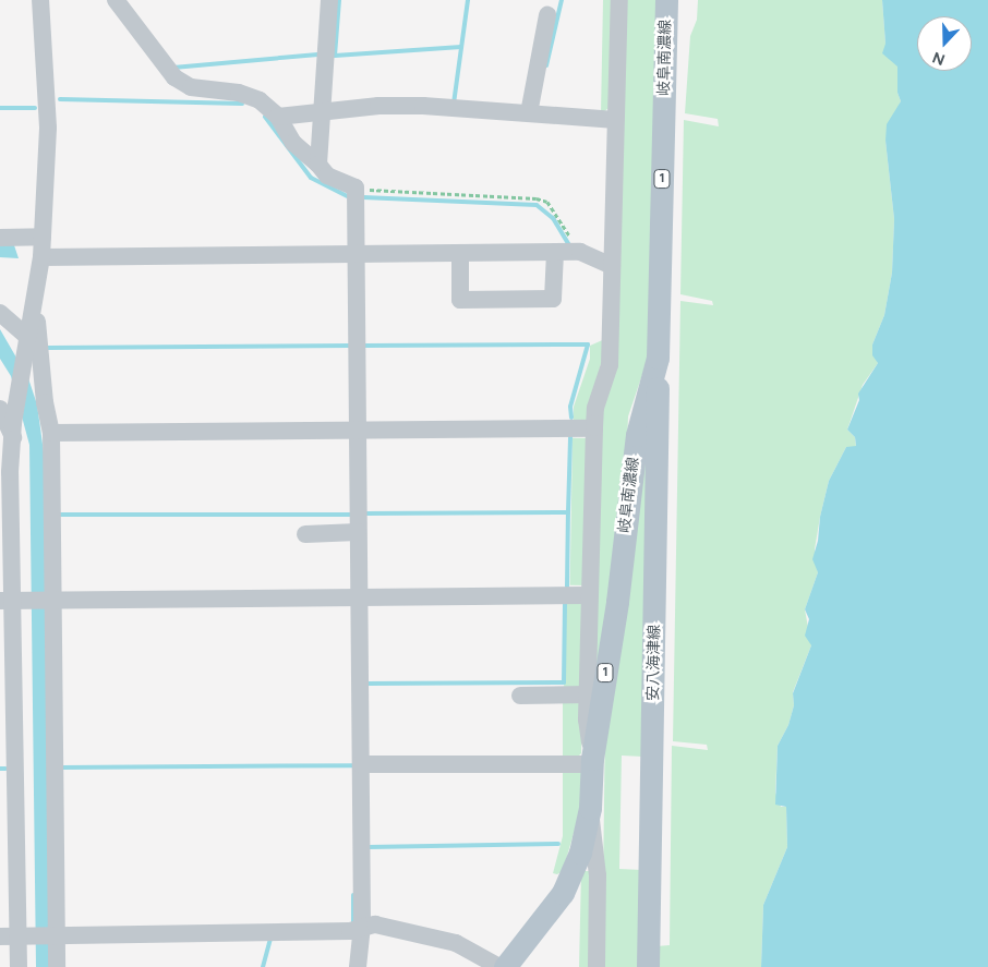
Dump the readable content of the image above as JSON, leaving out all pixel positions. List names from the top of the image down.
{
  "streets": {
    "main road": ["岐阜南濃線", "1", "安八海津線"]
  },
  "crossings": [
    ["岐阜南濃線", "安八海津線"]
  ],
  "north": "bottom"
}
